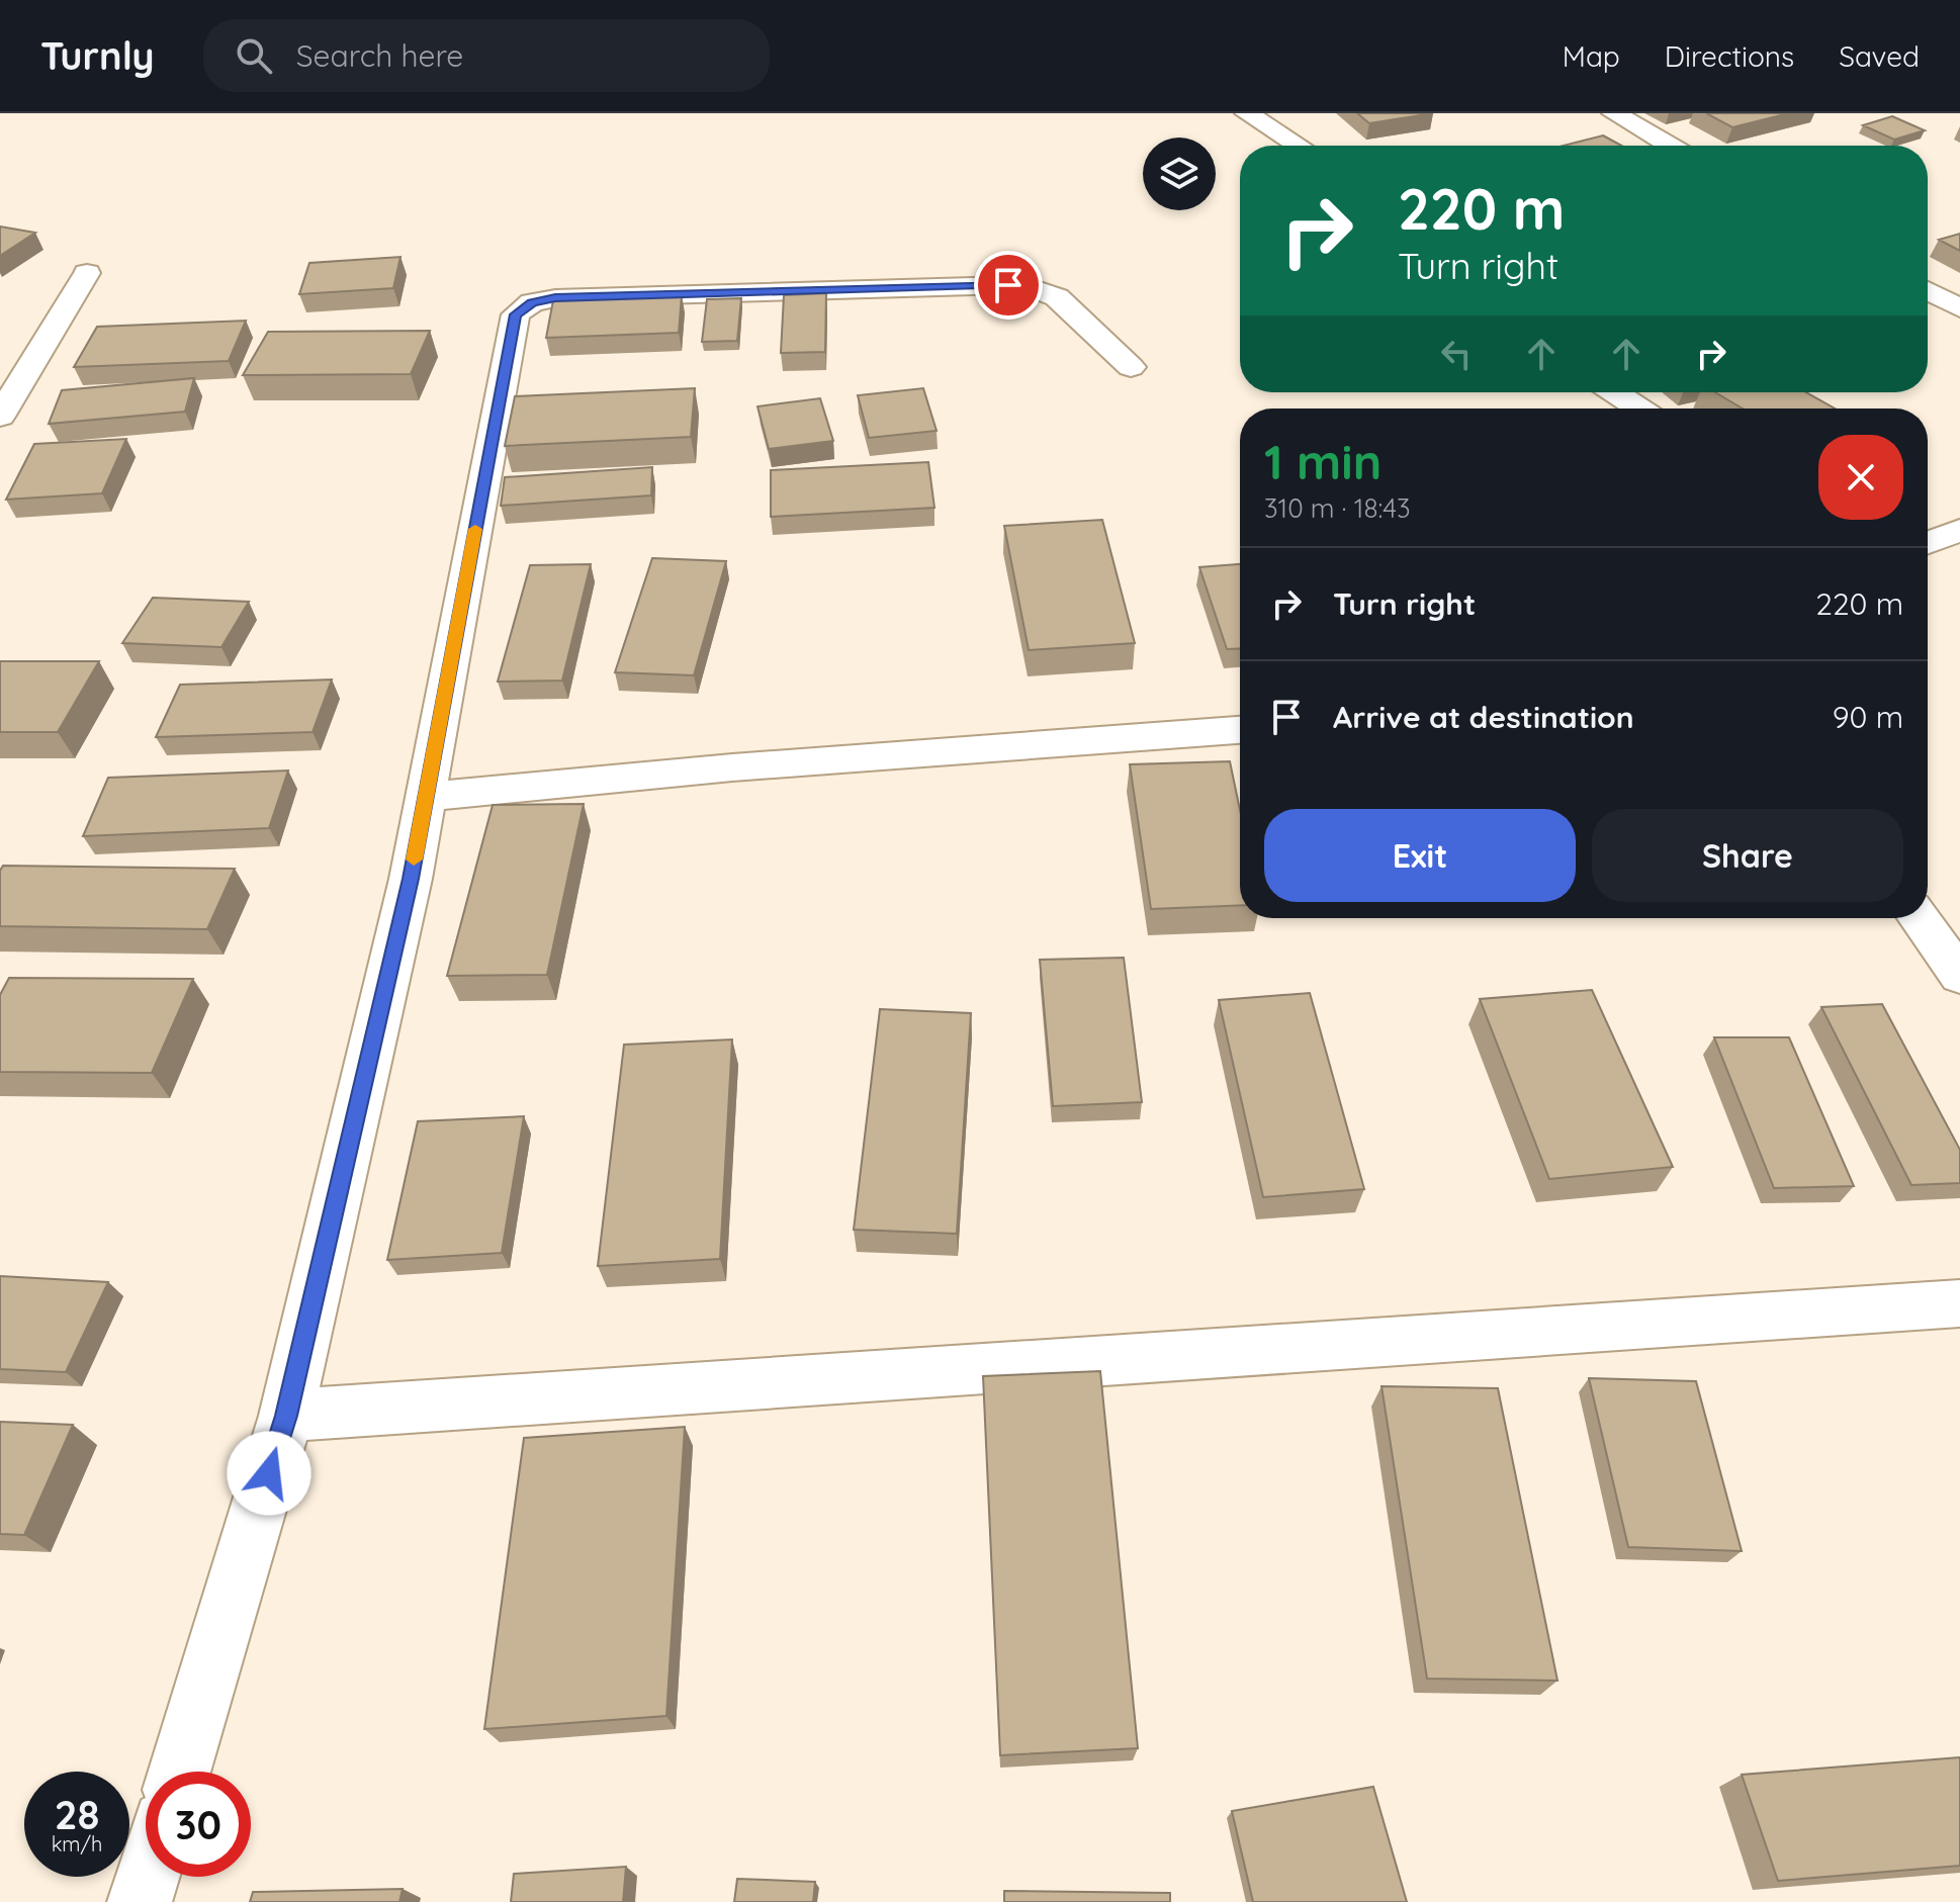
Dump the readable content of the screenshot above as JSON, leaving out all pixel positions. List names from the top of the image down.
{
  "page": {
    "header": "Turnly",
    "search": "Search here",
    "nav": ["Map", "Directions", "Saved"],
    "turn": ["220 m", "Turn right"],
    "heading": ["1 min", "310 m · 18:43"],
    "list": [
      {
        "name": "Turn right",
        "value": "220 m"
      },
      {
        "name": "Arrive at destination",
        "value": "90 m"
      }
    ],
    "buttons": ["Exit", "Share"],
    "speed": "28 km/h",
    "limit": "30"
  }
}
